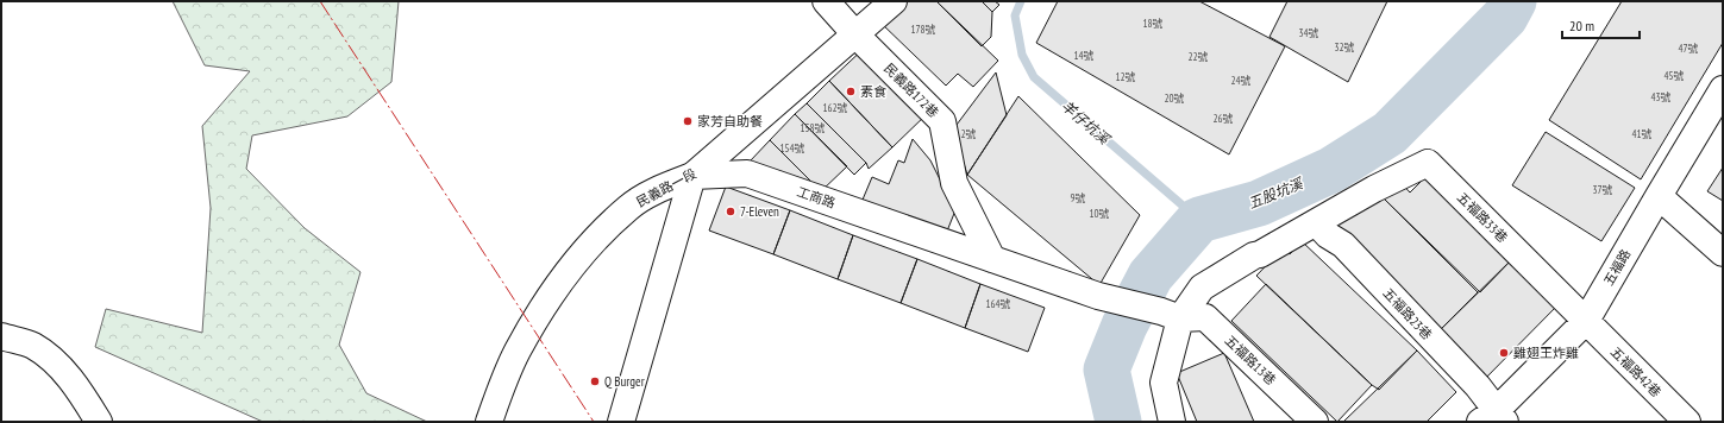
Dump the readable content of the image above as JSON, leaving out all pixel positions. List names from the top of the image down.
{
  "streets": {
    "street": [
      "民義路172巷",
      "民義路一段",
      "工商路",
      "五福路33巷",
      "五福路",
      "五福路23巷",
      "五福路13巷",
      "五福路42巷"
    ]
  },
  "crossings": [
    ["民義路172巷", "民義路一段"],
    ["民義路172巷", "工商路"],
    ["民義路一段", "工商路"],
    ["工商路", "五福路13巷"],
    ["五福路33巷", "五福路"],
    ["五福路33巷", "五福路23巷"],
    ["五福路33巷", "五福路42巷"],
    ["五福路", "五福路23巷"],
    ["五福路", "五福路42巷"]
  ],
  "water": ["羊仔坑溪", "五股坑溪"],
  "places": [
    "素食",
    "家芳自助餐",
    "7-Eleven",
    "雞翅王炸雞",
    "Q Burger"
  ],
  "house_numbers": [
    "18號",
    "178號",
    "34號",
    "32號",
    "47號",
    "14號",
    "22號",
    "45號",
    "12號",
    "24號",
    "43號",
    "20號",
    "162號",
    "26號",
    "158號",
    "2號",
    "41號",
    "154號",
    "37號",
    "9號",
    "10號",
    "164號"
  ],
  "scale_bar": "20 m"
}
